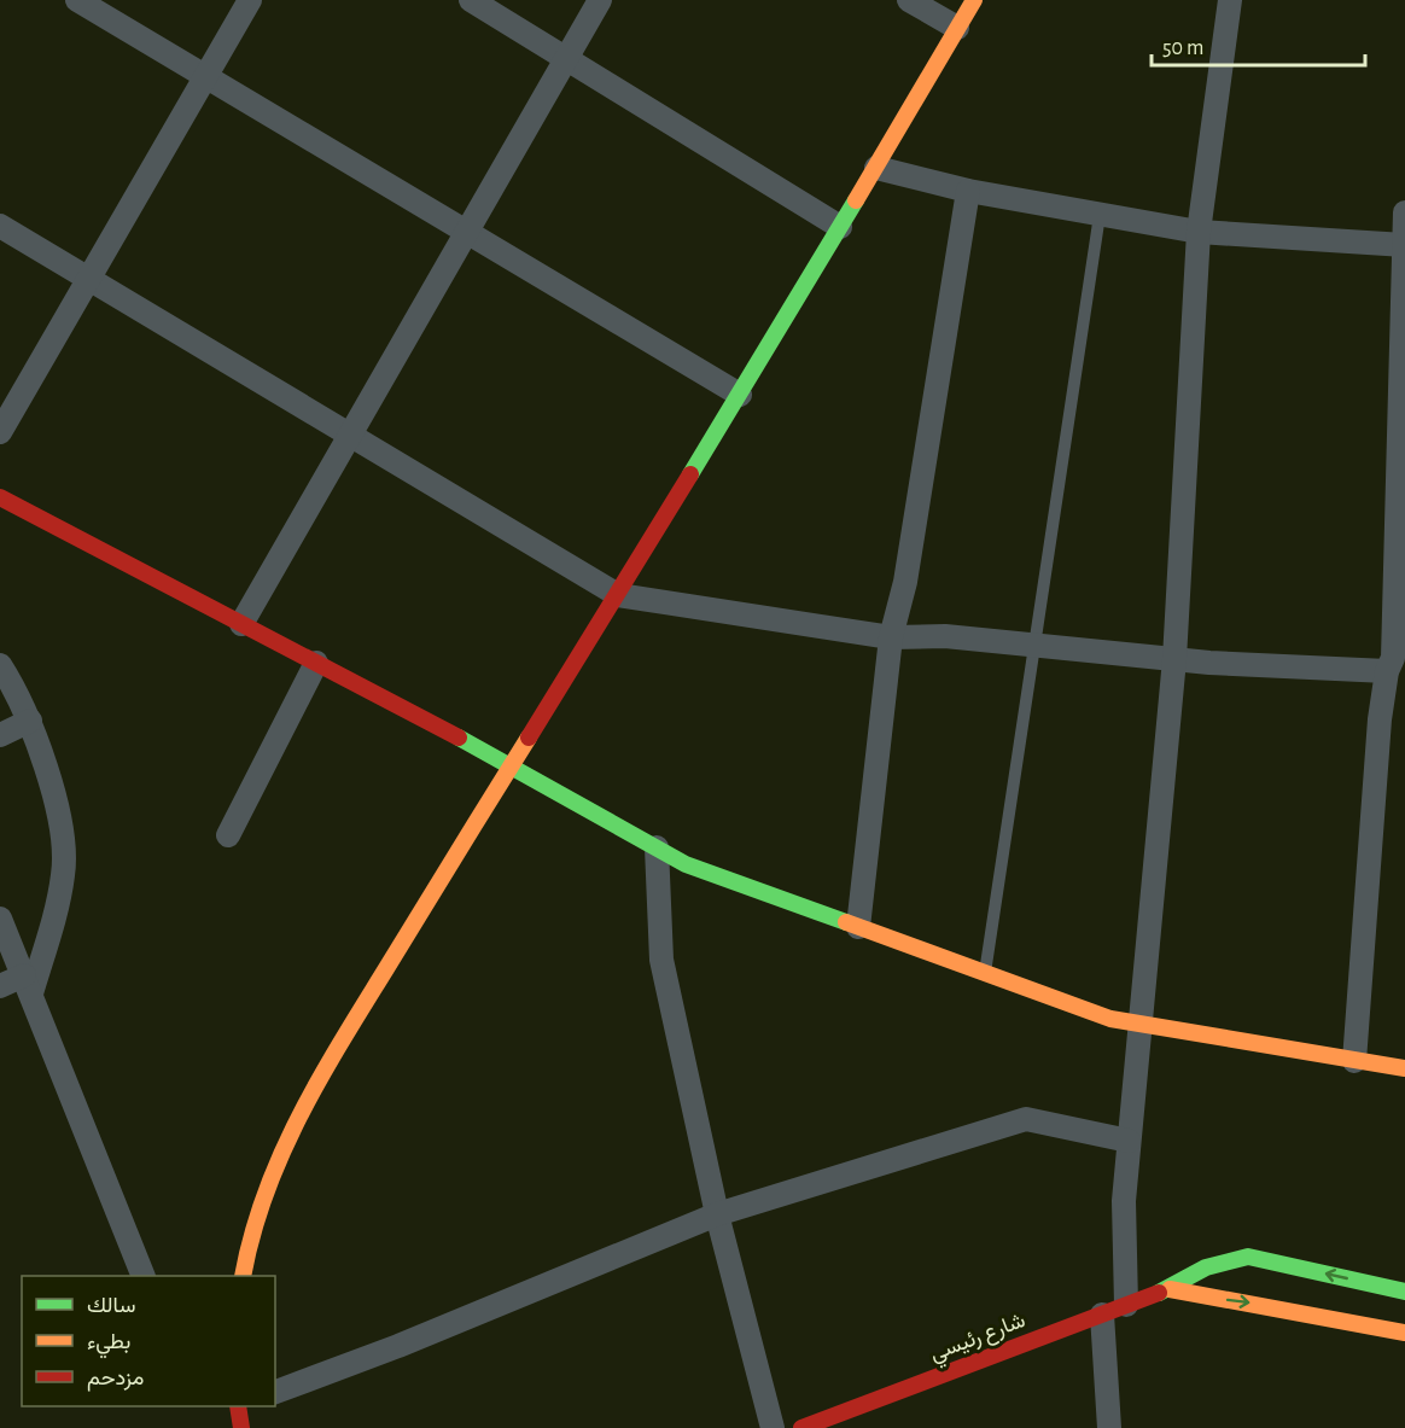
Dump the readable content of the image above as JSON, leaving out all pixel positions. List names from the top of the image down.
{
  "streets": {
    "main road": ["شارع رئيسي"]
  },
  "legend": ["سالك", "بطيء", "مزدحم"],
  "scale_bar": "50 m"
}
